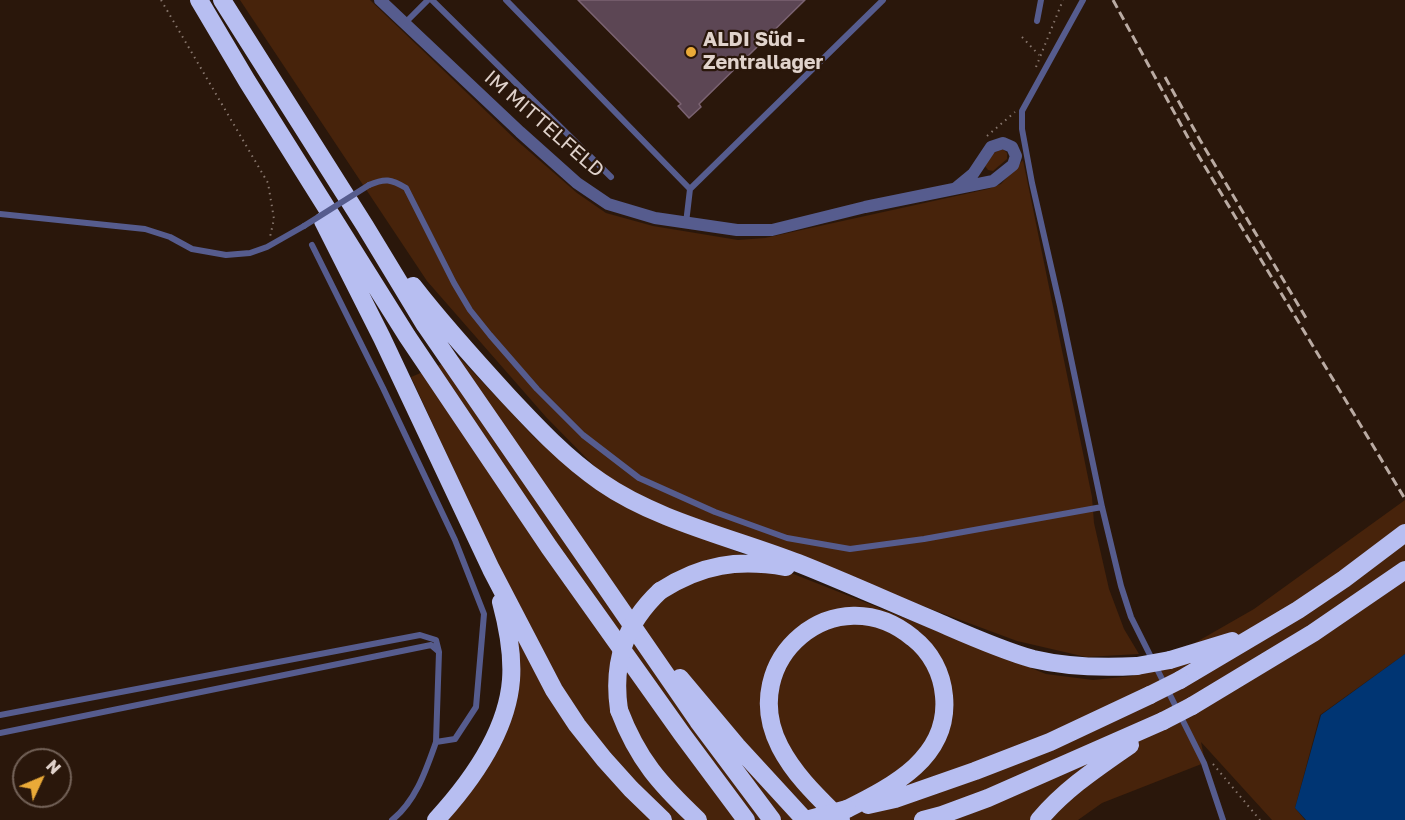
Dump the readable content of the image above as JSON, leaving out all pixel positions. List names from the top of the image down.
{
  "streets": {
    "street": ["IM MITTELFELD"]
  },
  "places": ["ALDI Süd - Zentrallager"],
  "north": "top right"
}
